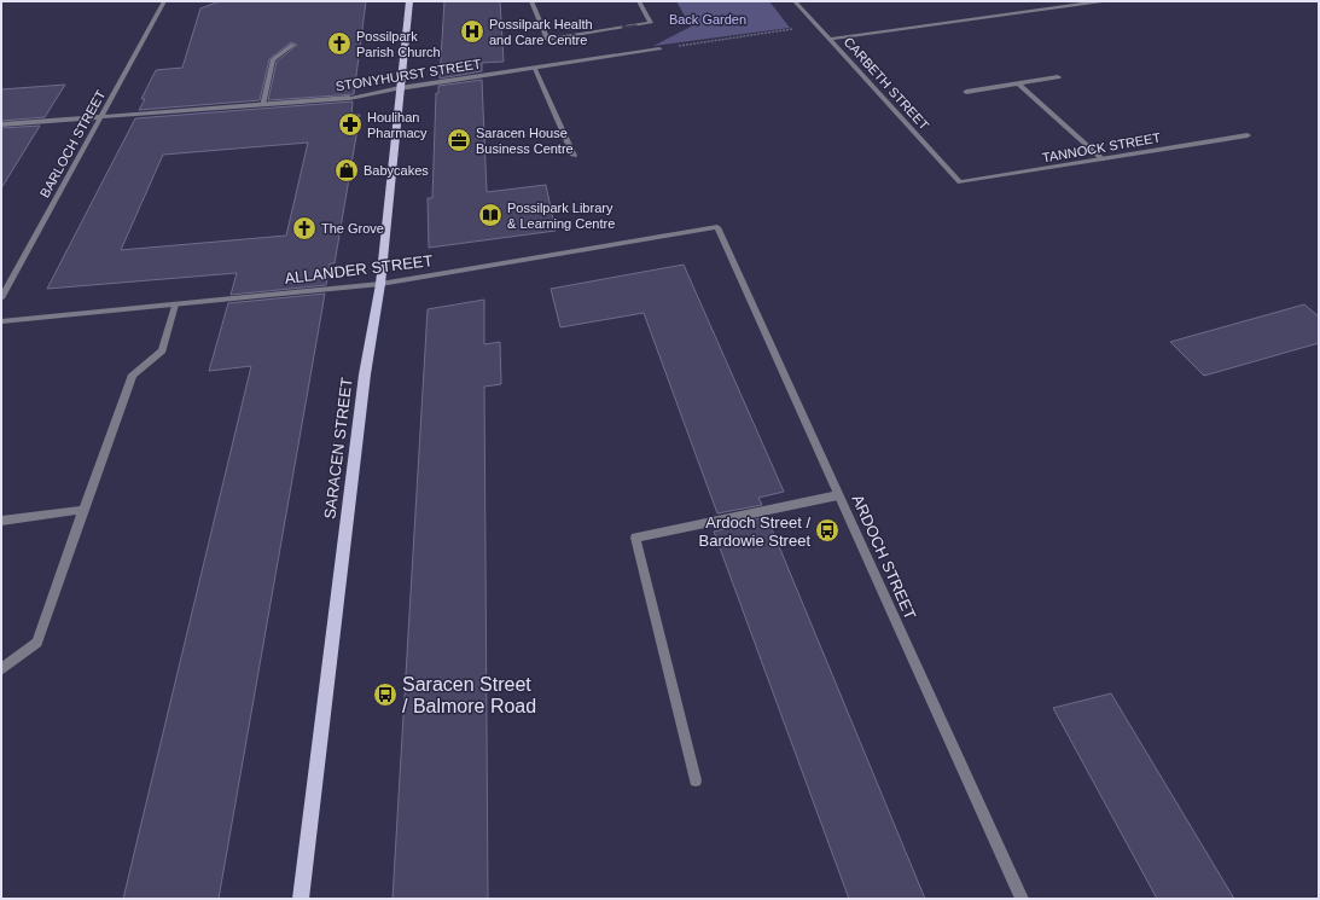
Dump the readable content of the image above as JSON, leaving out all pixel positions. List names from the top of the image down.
{
  "streets": {
    "main road": ["SARACEN STREET"],
    "street": [
      "STONYHURST STREET",
      "CARBETH STREET",
      "BARLOCH STREET",
      "TANNOCK STREET",
      "ALLANDER STREET",
      "ARDOCH STREET"
    ]
  },
  "crossings": [
    ["STONYHURST STREET", "BARLOCH STREET"],
    ["STONYHURST STREET", "SARACEN STREET"],
    ["CARBETH STREET", "TANNOCK STREET"],
    ["ALLANDER STREET", "SARACEN STREET"],
    ["ALLANDER STREET", "ARDOCH STREET"]
  ],
  "parks": ["Back Garden"],
  "places": {
    "hospital": ["Possilpark Health and Care Centre"],
    "church": ["Possilpark Parish Church", "The Grove"],
    "pharmacy": ["Houlihan Pharmacy"],
    "office": ["Saracen House Business Centre"],
    "shop": ["Babycakes"],
    "library": ["Possilpark Library & Learning Centre"],
    "bus stop": ["Ardoch Street / Bardowie Street", "Saracen Street / Balmore Road"]
  }
}
